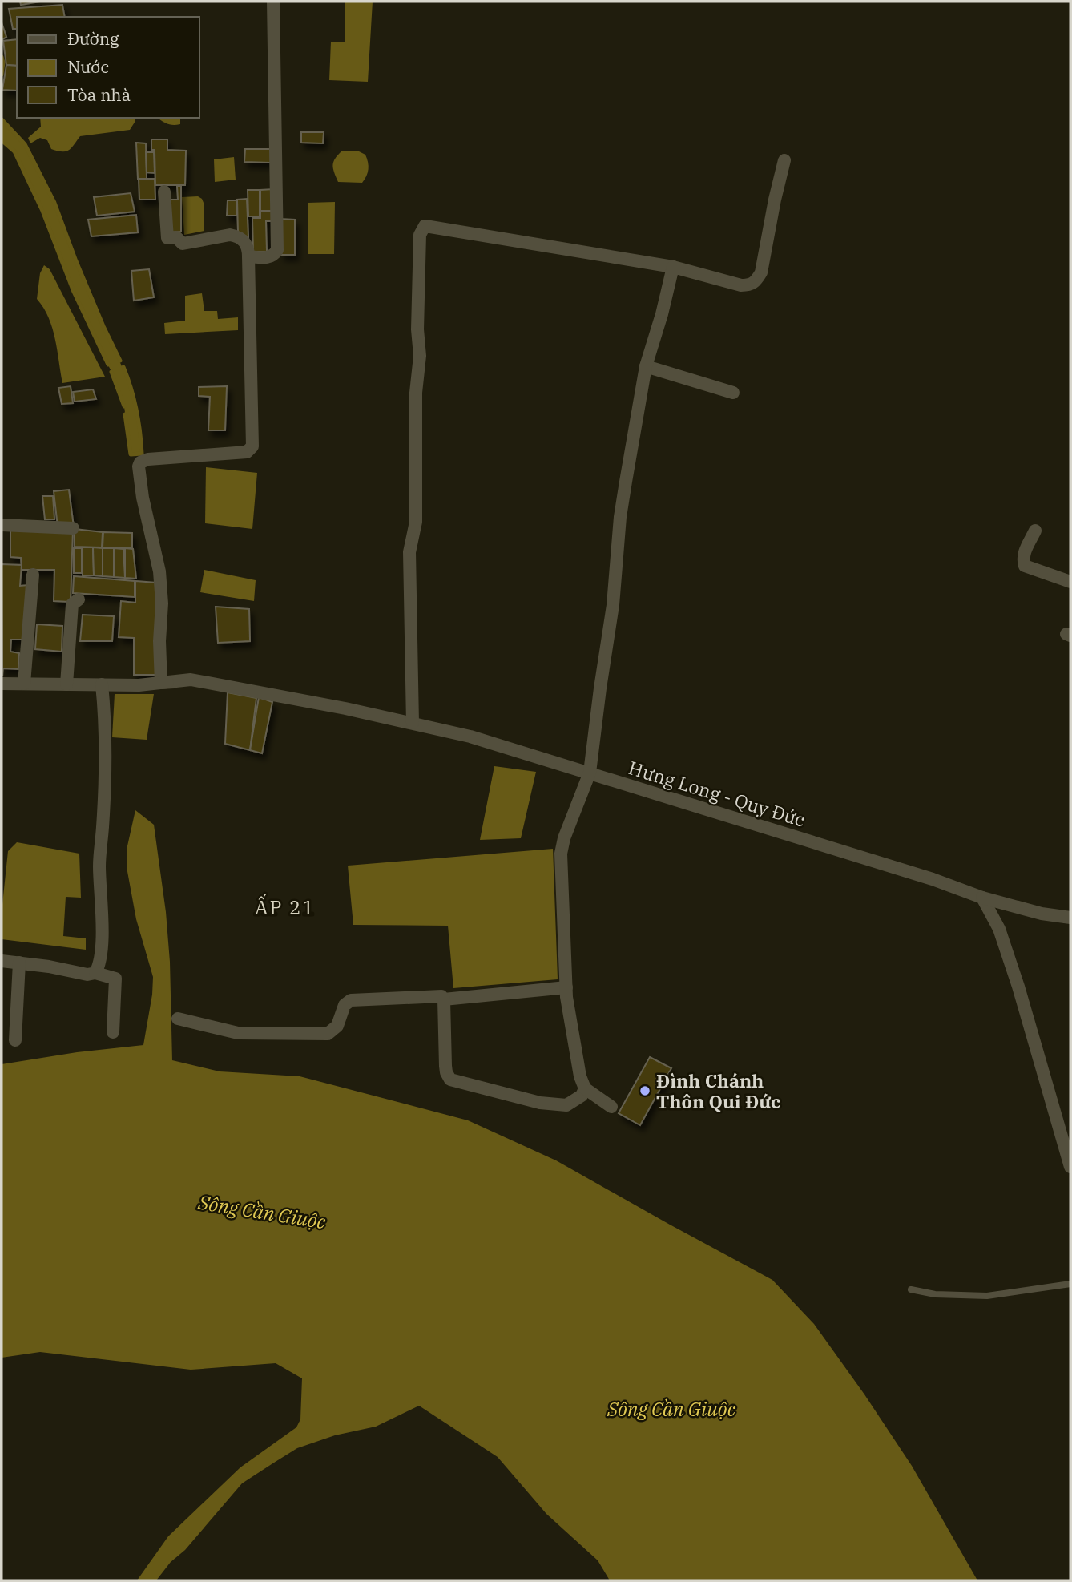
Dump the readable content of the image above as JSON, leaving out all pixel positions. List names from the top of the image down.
{
  "streets": {
    "street": ["Hưng Long - Quy Đức"]
  },
  "districts": ["ẤP 21"],
  "water": ["Sông Cần Giuộc"],
  "places": ["Đình Chánh Thôn Qui Đức"],
  "legend": ["Đường", "Nước", "Tòa nhà"]
}
